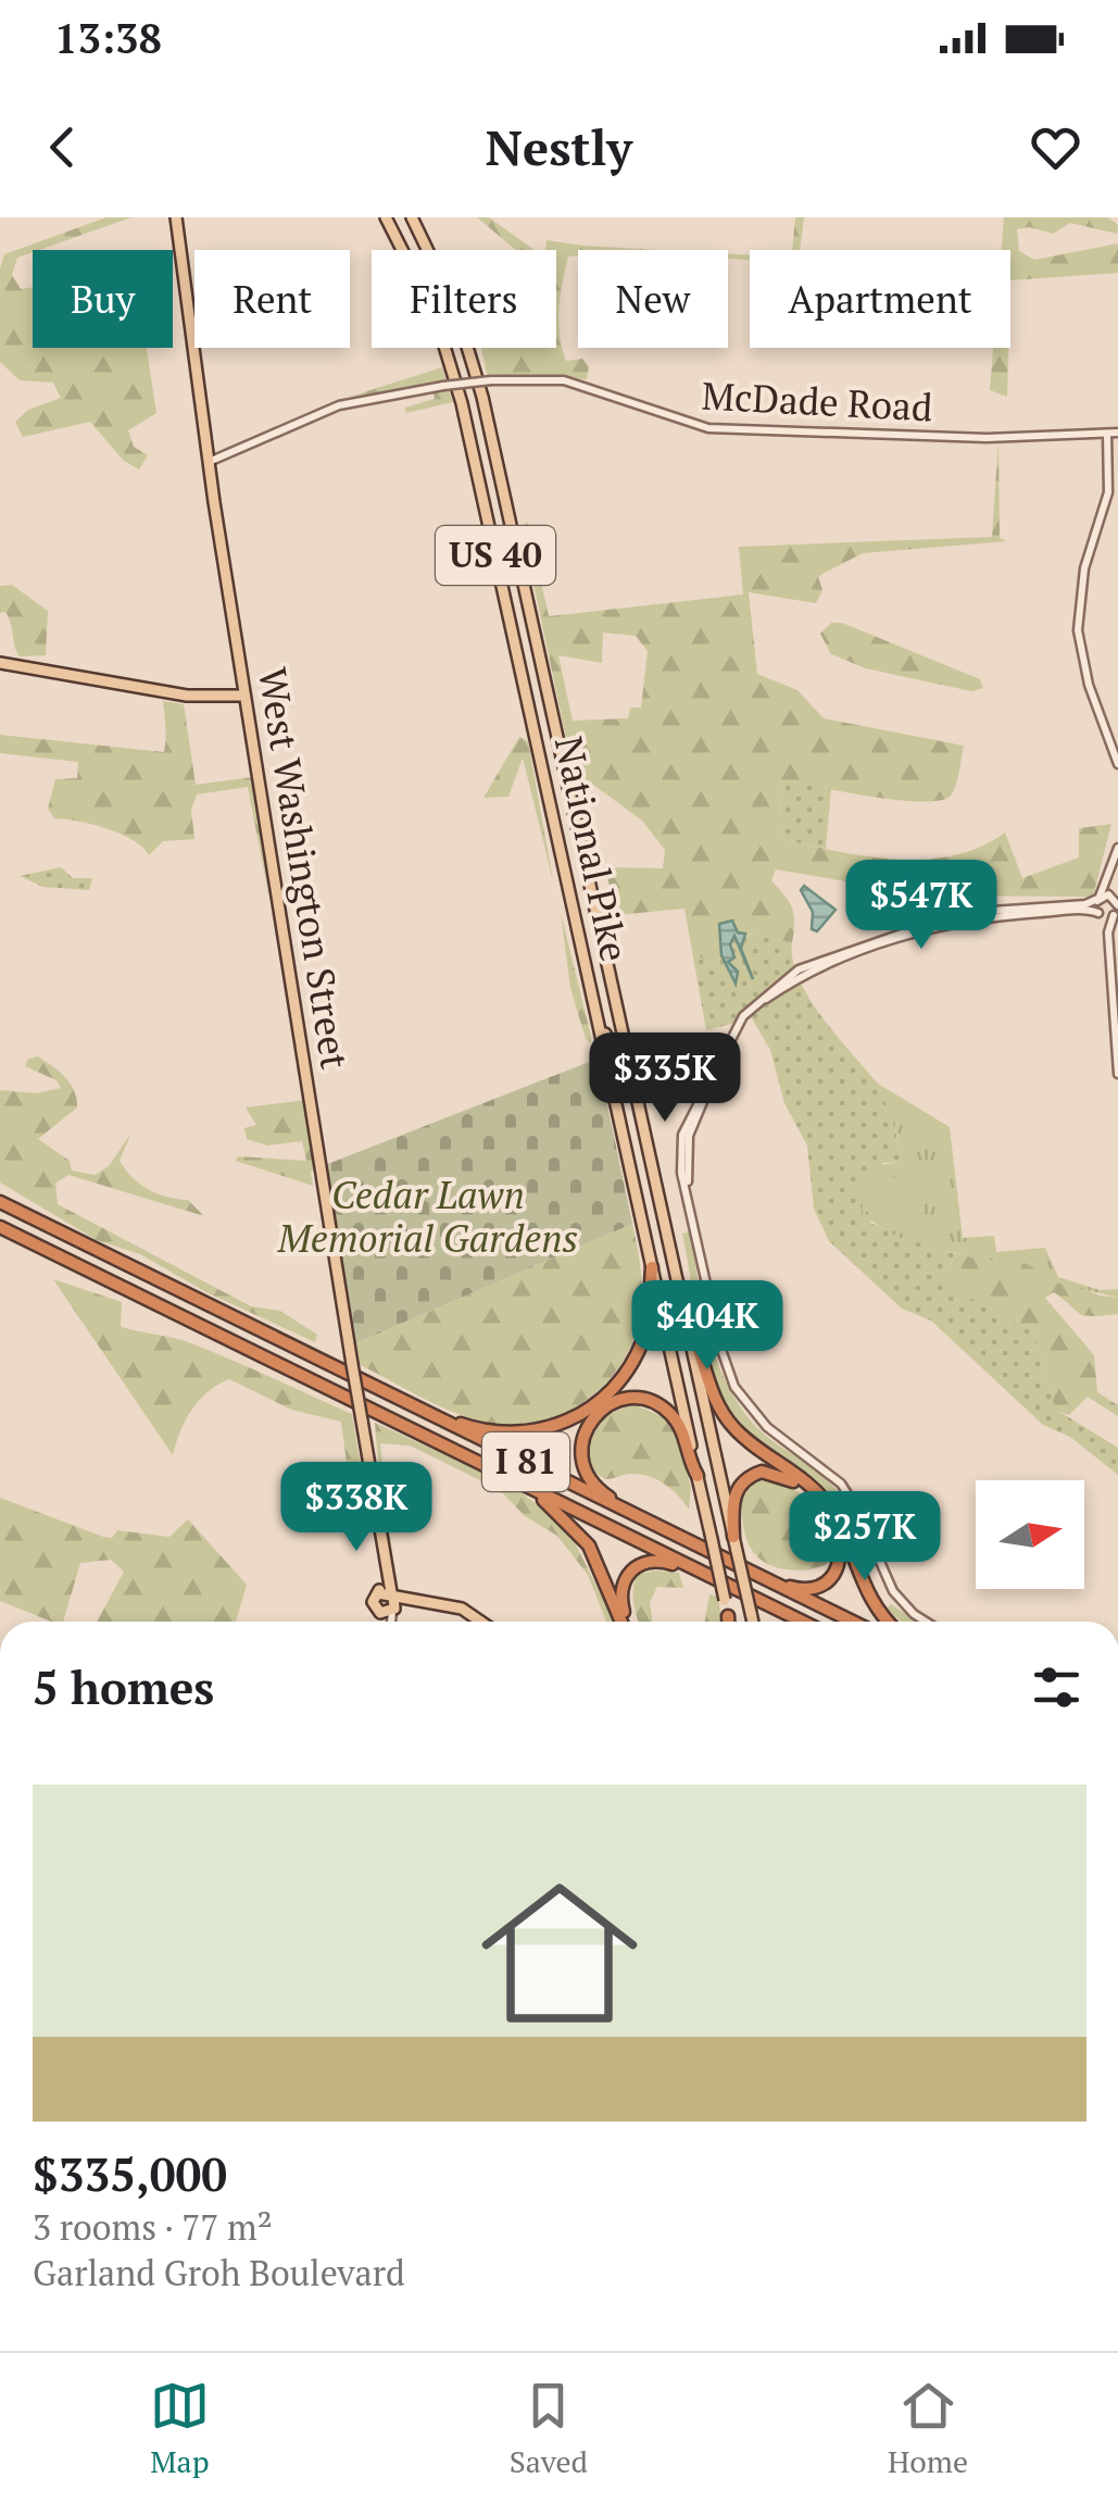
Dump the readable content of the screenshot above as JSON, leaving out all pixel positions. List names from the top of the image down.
{
  "streets": {
    "highway": ["I 81"],
    "main road": ["US 40", "National Pike", "West Washington Street"],
    "street": ["McDade Road"]
  },
  "crossings": [
    ["McDade Road", "West Washington Street"]
  ],
  "parks": ["Cedar Lawn Memorial Gardens"],
  "north": "right",
  "page": {
    "status": "13:38",
    "header": "Nestly",
    "chip": [
      "Buy",
      "Rent",
      "Filters",
      "New",
      "Apartment"
    ],
    "price": [
      "$547K",
      "$335K",
      "$404K",
      "$338K",
      "$257K"
    ],
    "heading": "5 homes",
    "list": [
      {
        "name": "$335,000",
        "note": "3 rooms · 77 m² · Garland Groh Boulevard"
      }
    ],
    "tabs": ["Map", "Saved", "Home"]
  }
}
